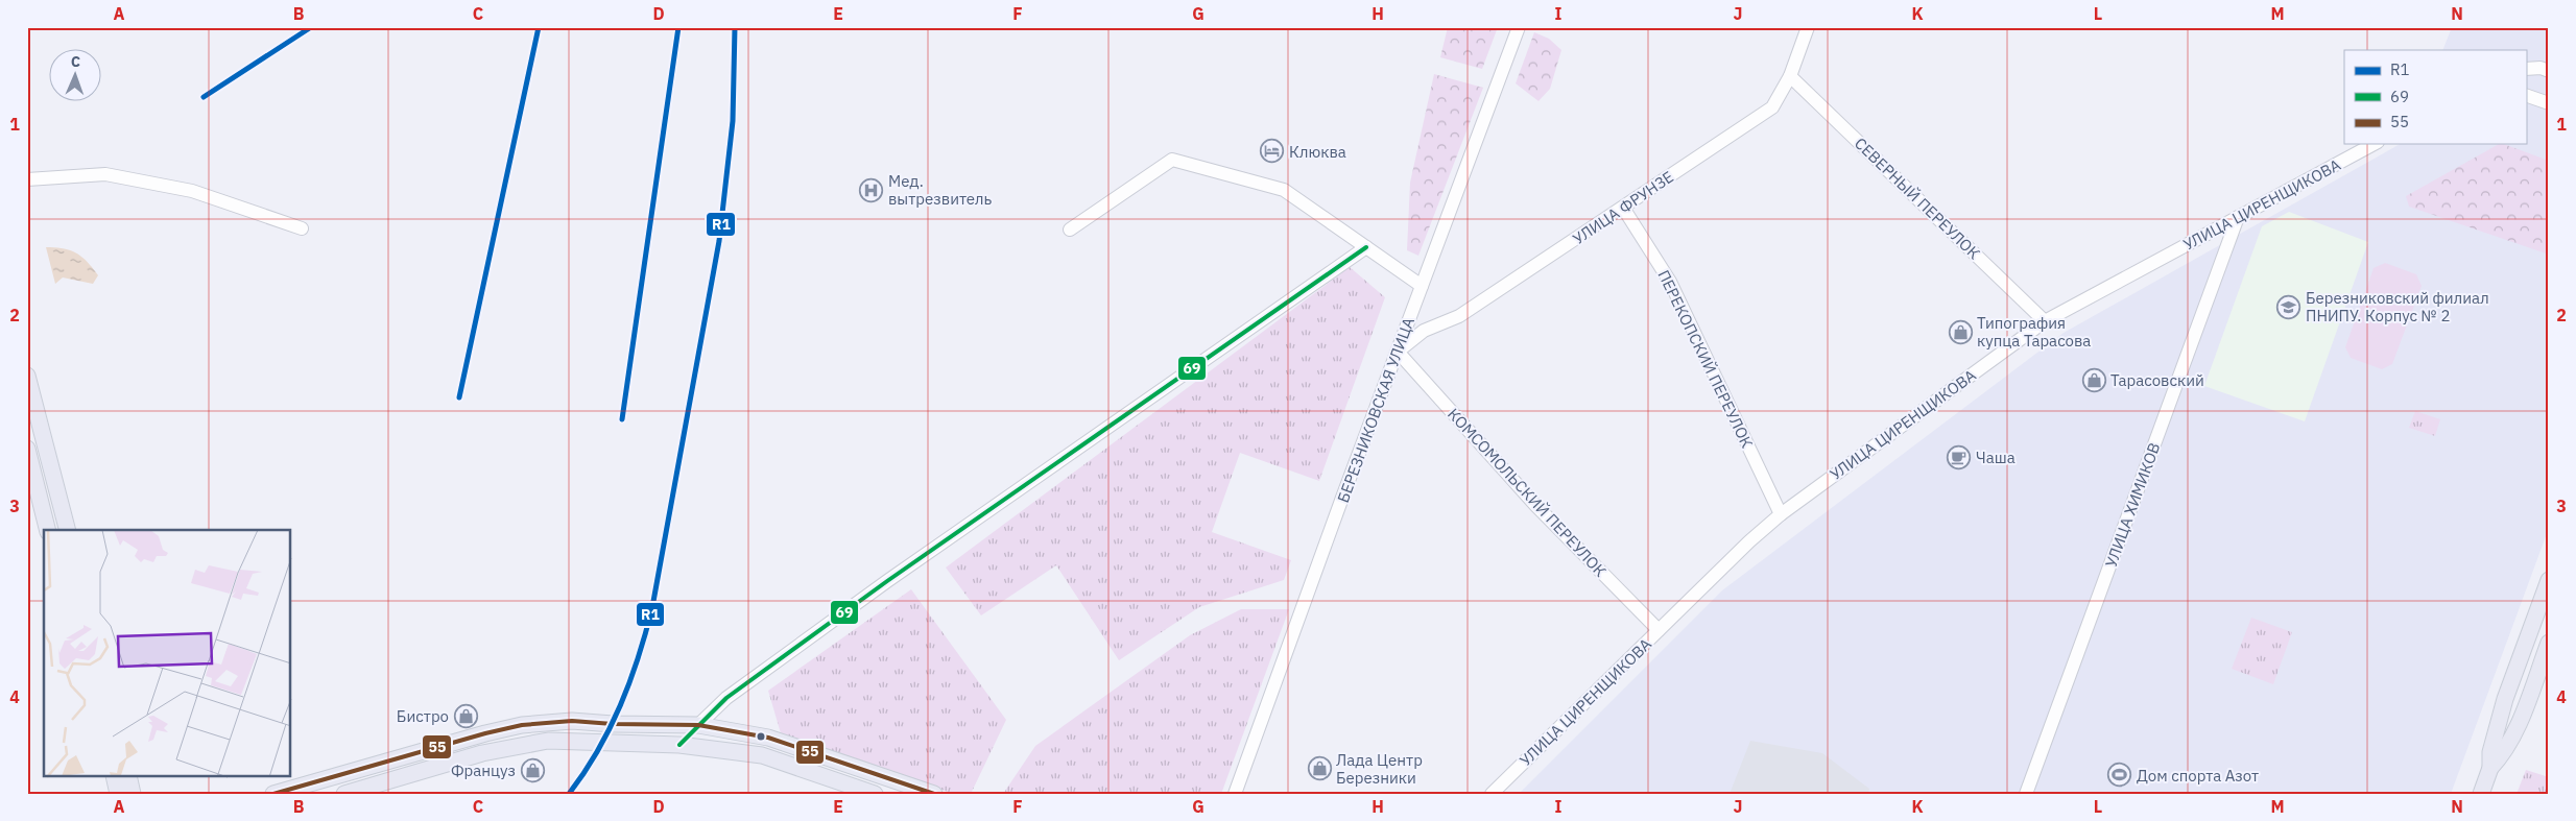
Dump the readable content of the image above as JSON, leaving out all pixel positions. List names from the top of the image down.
{
  "streets": {
    "street": [
      "СЕВЕРНЫЙ ПЕРЕУЛОК",
      "УЛИЦА ЦИРЕНЩИКОВА",
      "УЛИЦА ФРУНЗЕ",
      "ПЕРЕКОПСКИЙ ПЕРЕУЛОК",
      "БЕРЕЗНИКОВСКАЯ УЛИЦА",
      "КОМСОМОЛЬСКИЙ ПЕРЕУЛОК",
      "УЛИЦА ХИМИКОВ"
    ]
  },
  "crossings": [
    ["СЕВЕРНЫЙ ПЕРЕУЛОК", "УЛИЦА ЦИРЕНЩИКОВА"],
    ["СЕВЕРНЫЙ ПЕРЕУЛОК", "УЛИЦА ФРУНЗЕ"],
    ["УЛИЦА ЦИРЕНЩИКОВА", "ПЕРЕКОПСКИЙ ПЕРЕУЛОК"],
    ["УЛИЦА ЦИРЕНЩИКОВА", "КОМСОМОЛЬСКИЙ ПЕРЕУЛОК"],
    ["УЛИЦА ЦИРЕНЩИКОВА", "УЛИЦА ХИМИКОВ"],
    ["УЛИЦА ФРУНЗЕ", "ПЕРЕКОПСКИЙ ПЕРЕУЛОК"],
    ["УЛИЦА ФРУНЗЕ", "БЕРЕЗНИКОВСКАЯ УЛИЦА"],
    ["УЛИЦА ФРУНЗЕ", "КОМСОМОЛЬСКИЙ ПЕРЕУЛОК"],
    ["БЕРЕЗНИКОВСКАЯ УЛИЦА", "КОМСОМОЛЬСКИЙ ПЕРЕУЛОК"]
  ],
  "places": {
    "hotel": ["Клюква"],
    "hospital": ["Мед. вытрезвитель"],
    "school or university": ["Березниковский филиал ПНИПУ. Корпус № 2"],
    "shop": [
      "Типография купца Тарасова",
      "Тарасовский",
      "Бистро",
      "Лада Центр Березники",
      "Француз"
    ],
    "cafe": ["Чаша"],
    "sports": ["Дом спорта Азот"]
  },
  "lines": ["transit line R1", "transit line 69", "transit line 55"],
  "legend": ["R1", "69", "55"],
  "north": "top",
  "grid": {
    "columns": [
      "A",
      "B",
      "C",
      "D",
      "E",
      "F",
      "G",
      "H",
      "I",
      "J",
      "K",
      "L",
      "M",
      "N"
    ],
    "rows": [
      "1",
      "2",
      "3",
      "4"
    ]
  }
}
